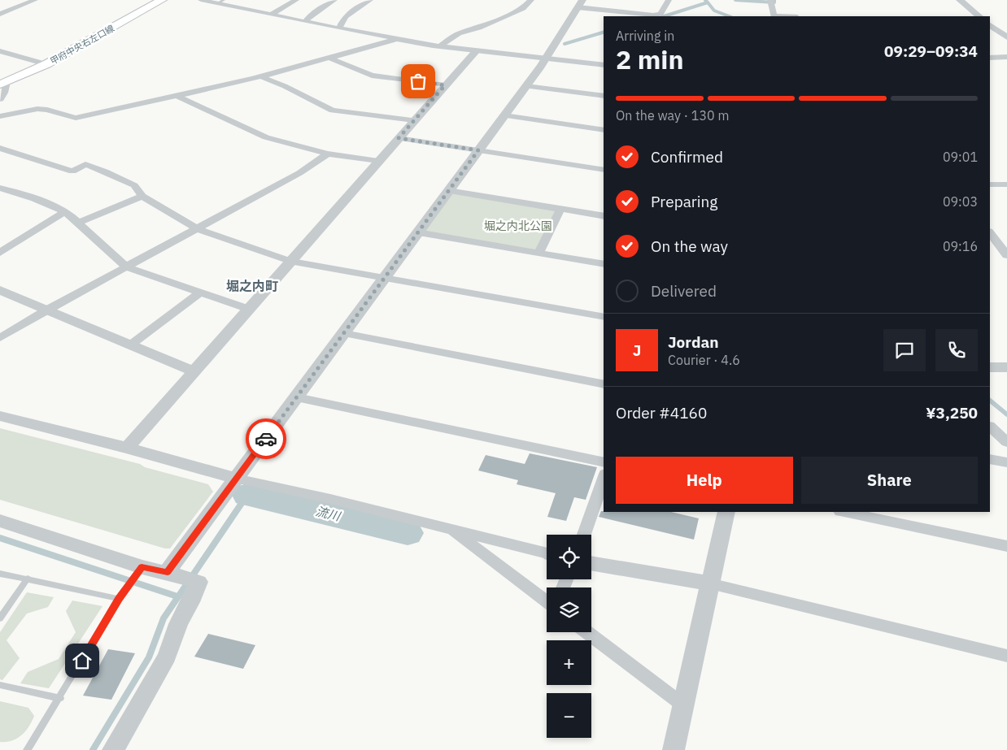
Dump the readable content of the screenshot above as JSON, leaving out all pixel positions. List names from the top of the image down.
{
  "streets": {
    "main road": ["甲府中央右左口線"]
  },
  "districts": ["堀之内町"],
  "water": ["流川"],
  "parks": ["堀之内北公園"],
  "page": {
    "heading": ["2 min", "Arriving in", "09:29–09:34"],
    "panel": [
      "Jordan",
      "Courier · 4.6",
      "Order #4160",
      "¥3,250"
    ],
    "bar": "On the way · 130 m",
    "list": [
      ["Confirmed", "09:01"],
      ["Preparing", "09:03"],
      ["On the way", "09:16"],
      "Delivered"
    ],
    "round": "J",
    "buttons": ["Help", "Share"],
    "map_buttons": ["+", "−"]
  }
}
